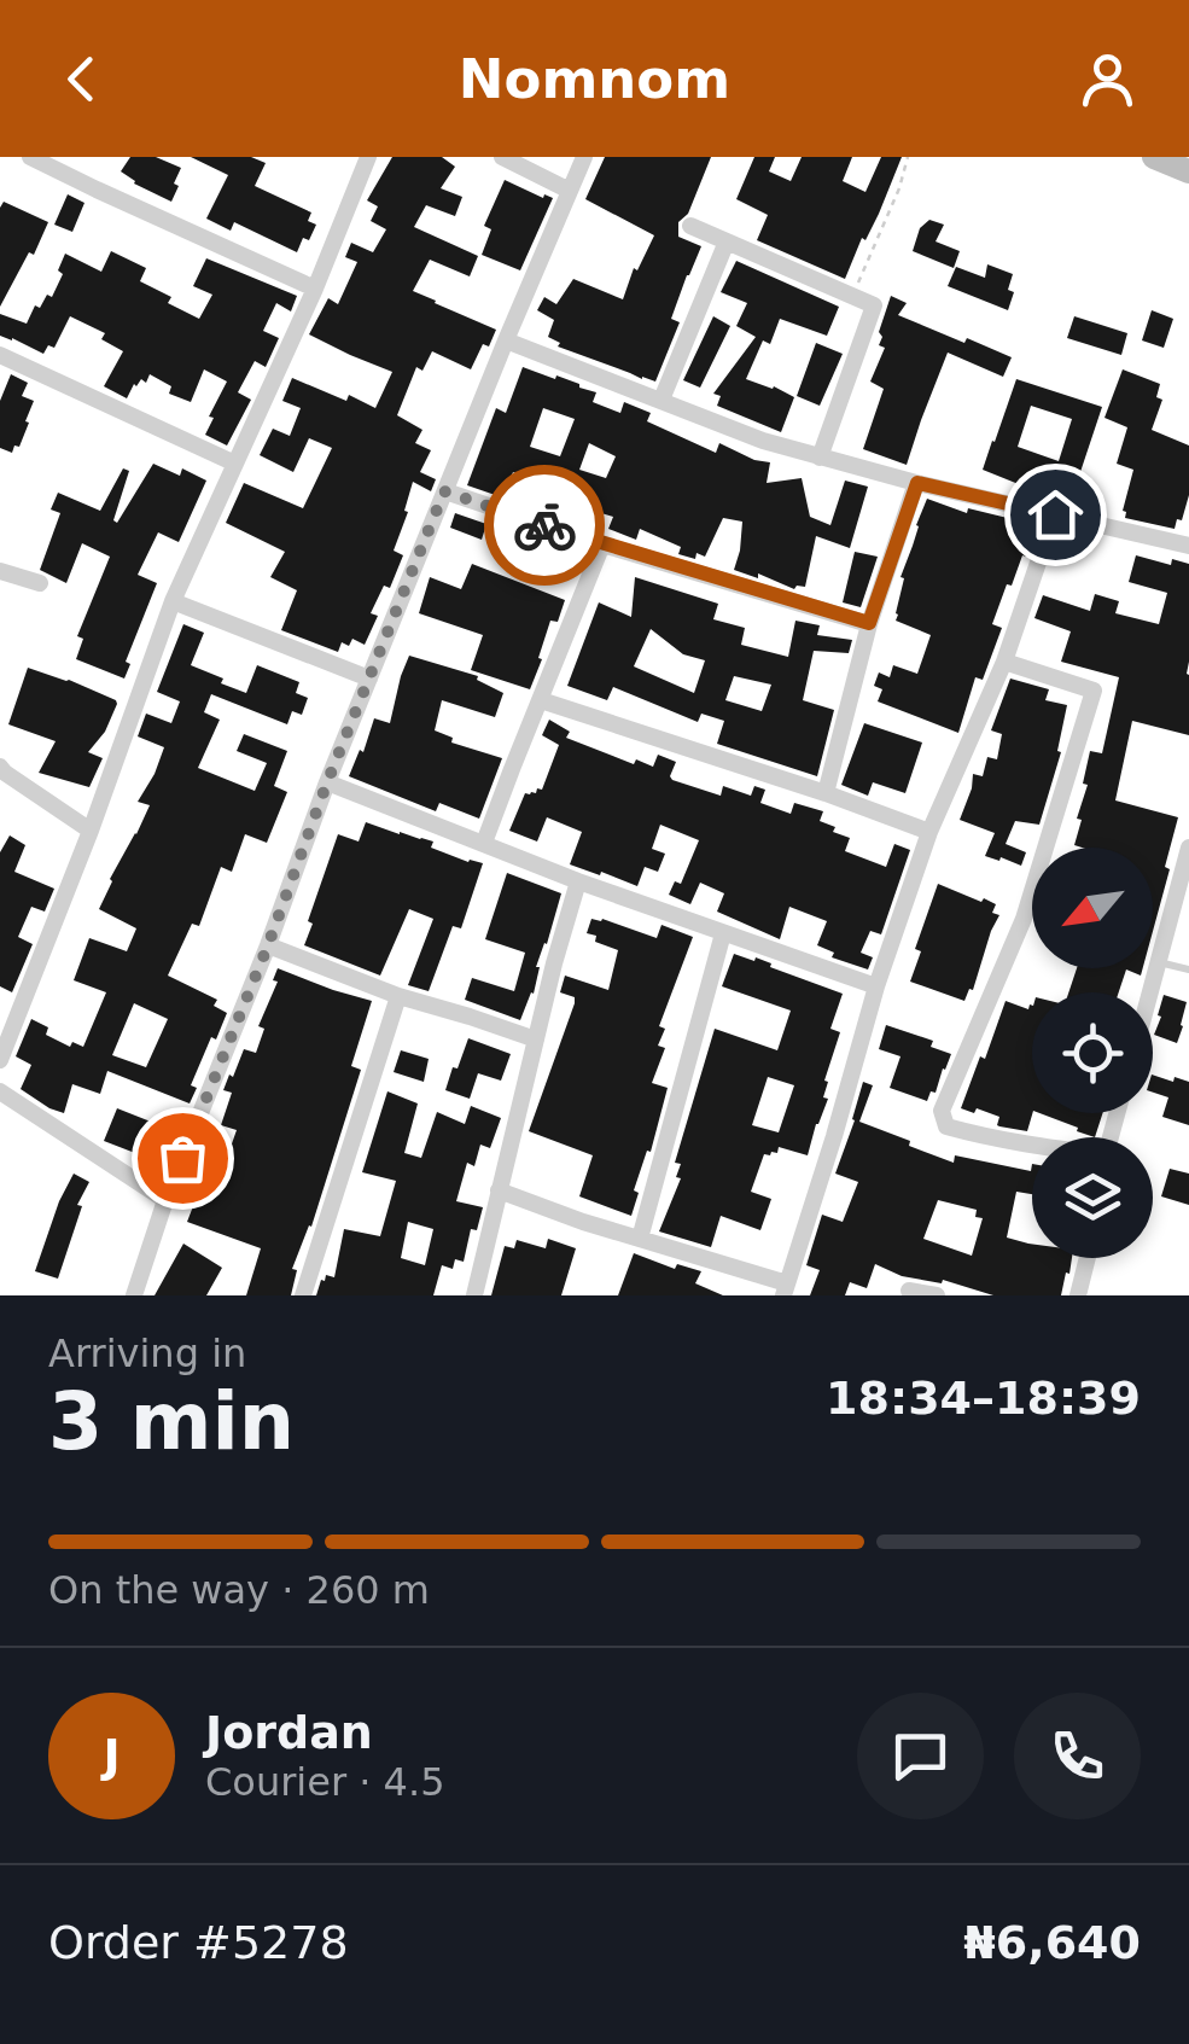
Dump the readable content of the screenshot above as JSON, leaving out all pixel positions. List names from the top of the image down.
{
  "north": "bottom left",
  "page": {
    "header": "Nomnom",
    "heading": ["3 min", "Arriving in", "18:34–18:39"],
    "panel": [
      "Jordan",
      "Courier · 4.5",
      "Order #5278",
      "₦6,640"
    ],
    "bar": "On the way · 260 m",
    "round": "J"
  }
}
